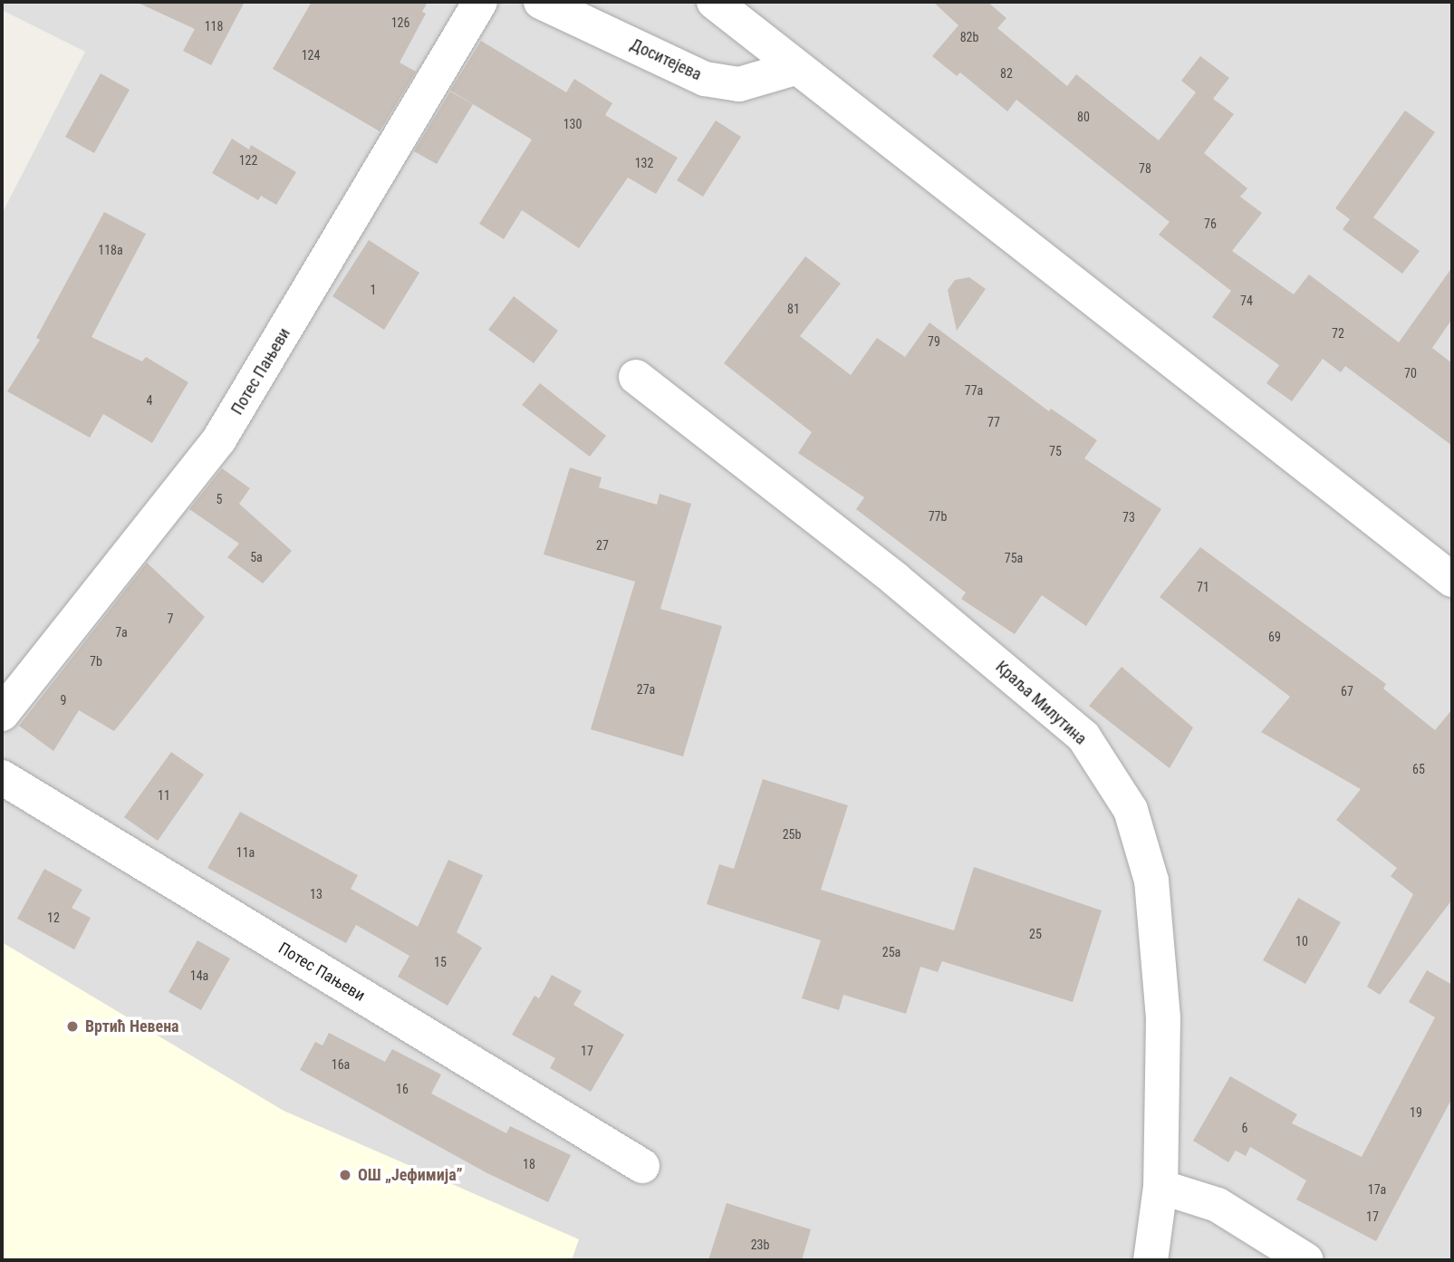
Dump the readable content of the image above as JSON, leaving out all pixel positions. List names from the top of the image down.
{
  "streets": {
    "street": ["Доситејева", "Потес Пањеви", "Краља Милутина"]
  },
  "places": ["Вртић Невена", "ОШ „Јефимија”"],
  "house_numbers": [
    "126",
    "118",
    "82b",
    "124",
    "82",
    "80",
    "130",
    "122",
    "132",
    "78",
    "76",
    "118a",
    "1",
    "74",
    "81",
    "72",
    "79",
    "70",
    "77a",
    "4",
    "77",
    "75",
    "5",
    "77b",
    "73",
    "27",
    "5a",
    "75a",
    "71",
    "7",
    "7a",
    "69",
    "7b",
    "27a",
    "67",
    "9",
    "65",
    "11",
    "25b",
    "11a",
    "13",
    "12",
    "25",
    "10",
    "25a",
    "15",
    "14a",
    "17",
    "16a",
    "16",
    "19",
    "6",
    "18",
    "17a",
    "17",
    "23b"
  ]
}
